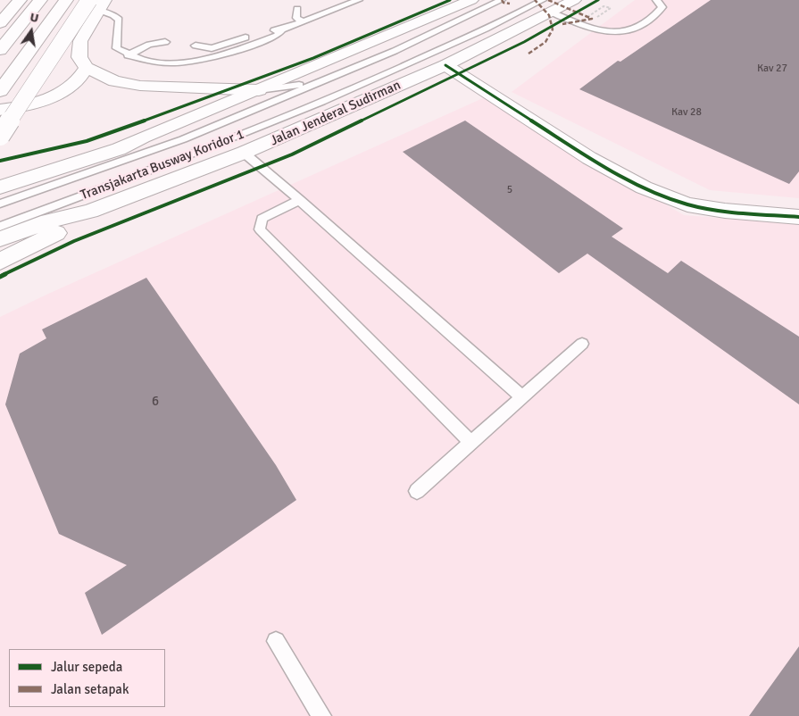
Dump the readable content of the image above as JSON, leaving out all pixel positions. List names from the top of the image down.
{
  "streets": {
    "main road": ["Jalan Jenderal Sudirman"],
    "lane": ["Transjakarta Busway Koridor 1"]
  },
  "crossings": [
    ["Jalan Jenderal Sudirman", "Transjakarta Busway Koridor 1"]
  ],
  "house_numbers": [
    "Kav 27",
    "Kav 28",
    "5",
    "6"
  ],
  "legend": ["Jalur sepeda", "Jalan setapak"],
  "north": "top"
}
